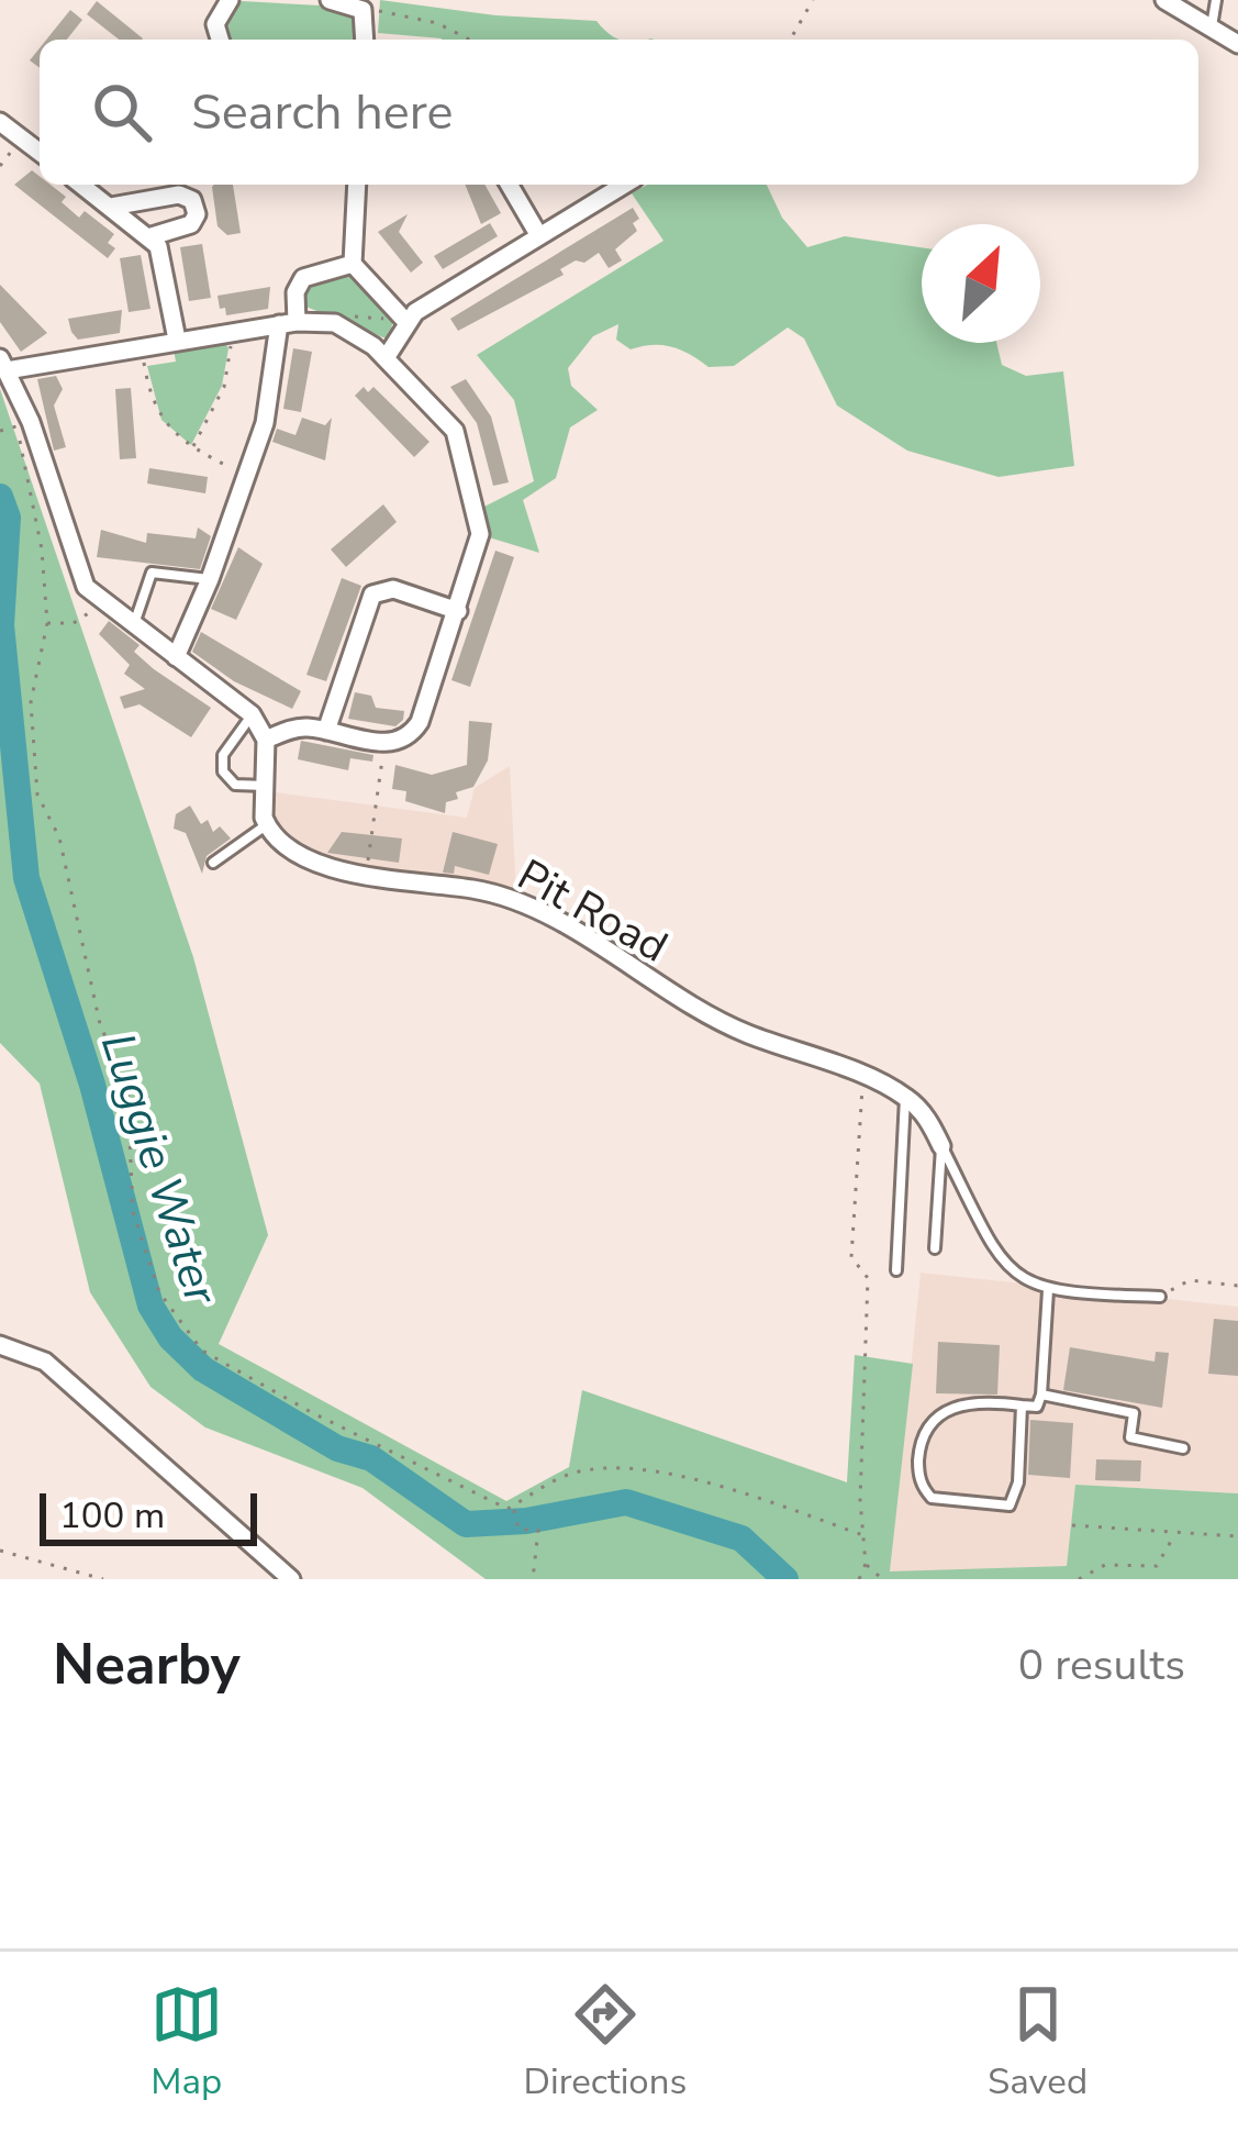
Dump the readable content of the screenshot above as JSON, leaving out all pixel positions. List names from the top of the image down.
{
  "streets": {
    "street": ["Pit Road"]
  },
  "water": ["Luggie Water"],
  "scale_bar": "100 m",
  "north": "top right",
  "page": {
    "search": "Search here",
    "scale": "100 m",
    "heading": ["Nearby", "0 results"],
    "nav": ["Map", "Directions", "Saved"]
  }
}
